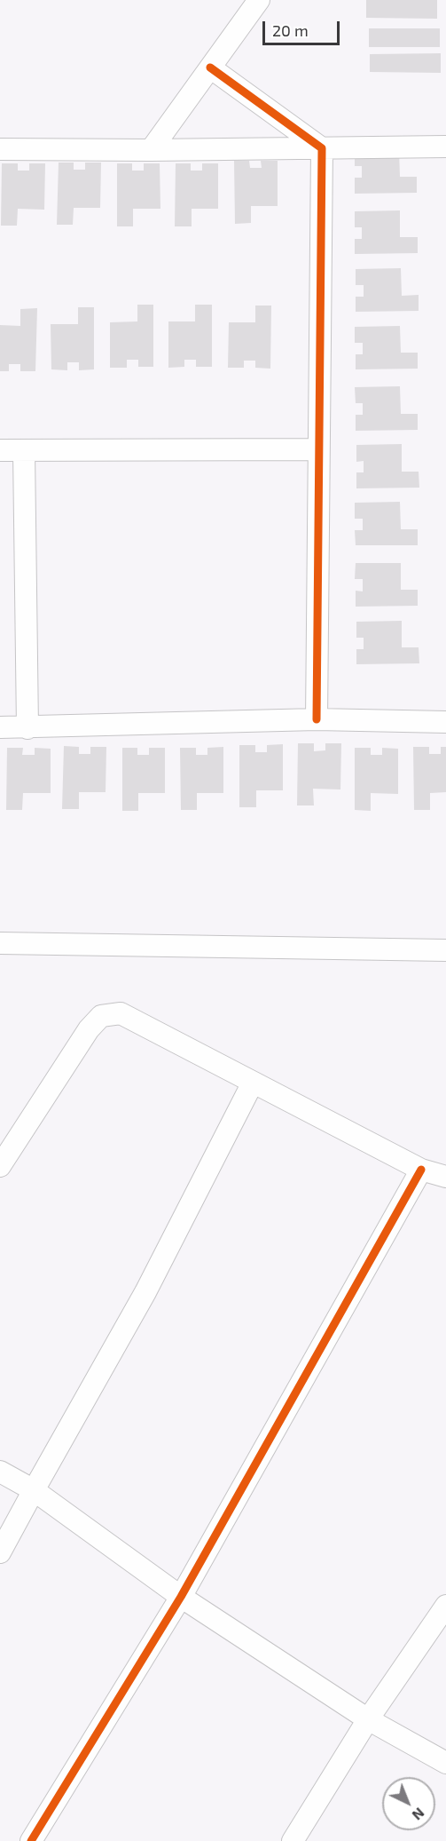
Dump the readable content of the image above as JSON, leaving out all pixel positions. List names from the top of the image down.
{
  "scale_bar": "20 m",
  "north": "bottom right"
}
